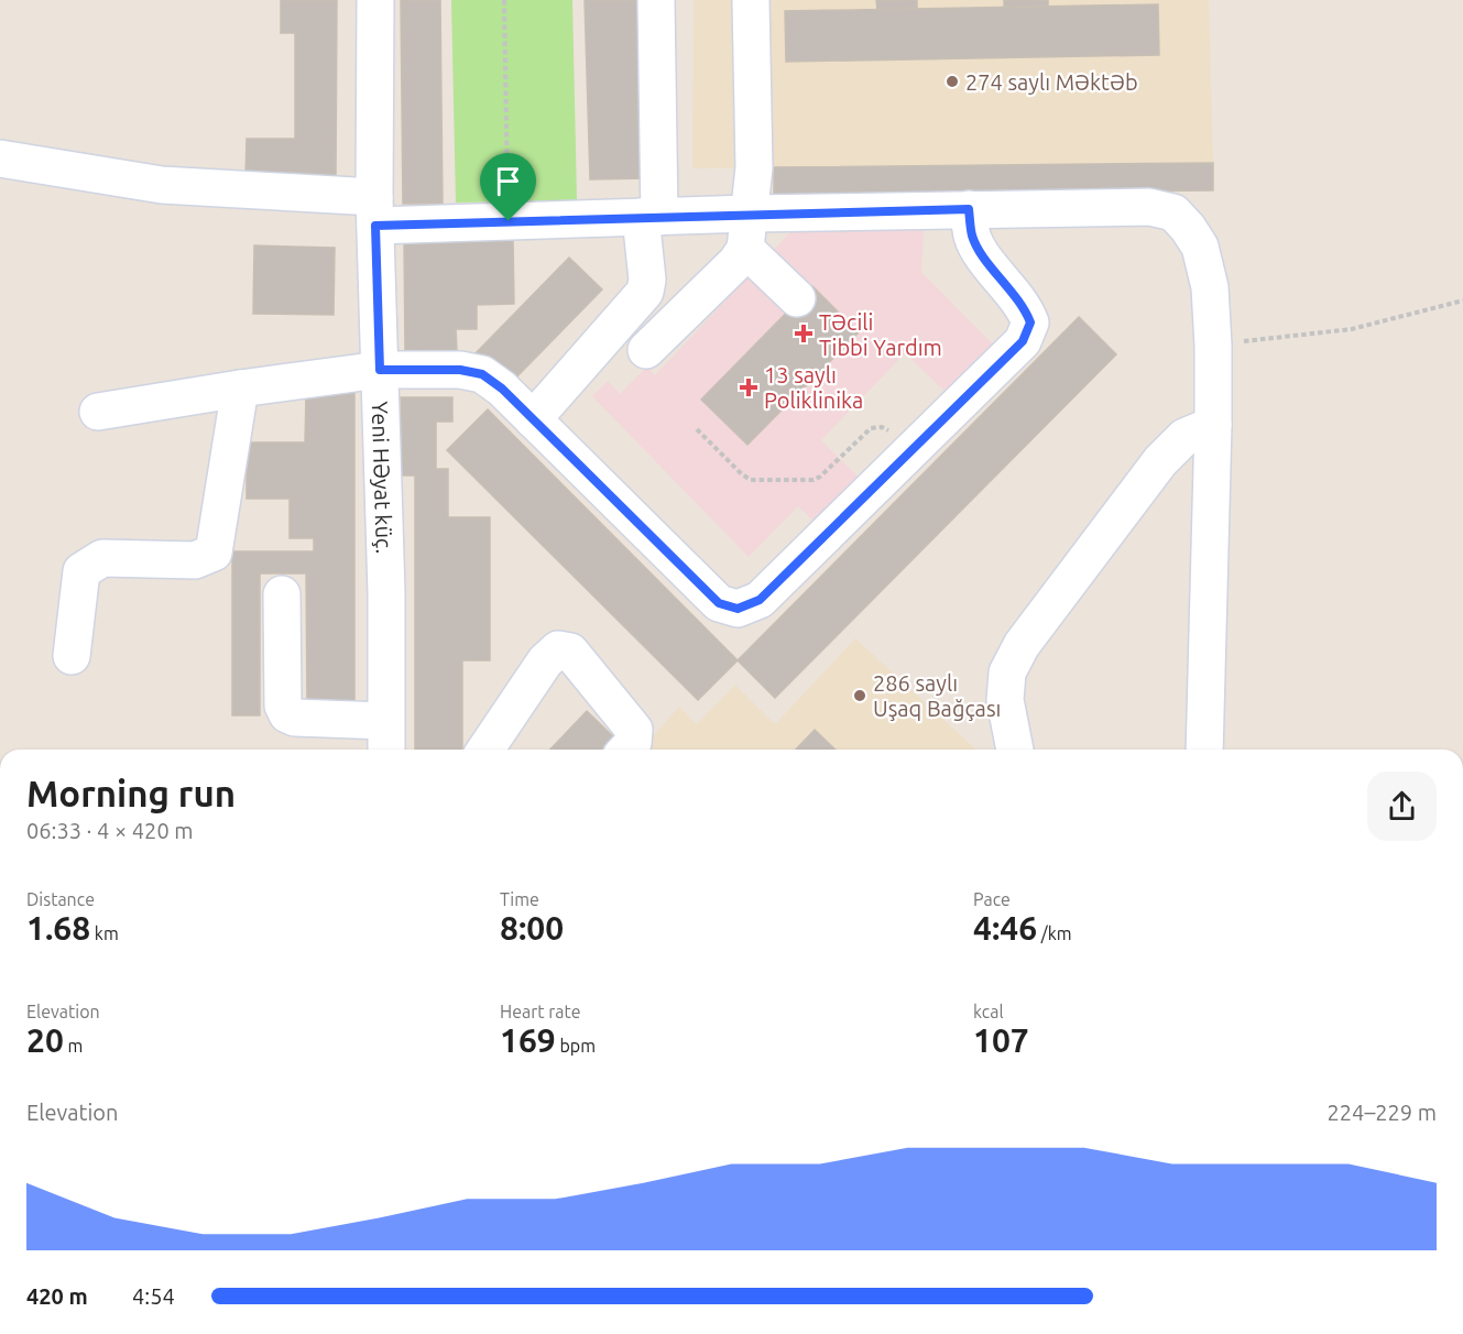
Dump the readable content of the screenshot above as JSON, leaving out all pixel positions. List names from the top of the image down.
{
  "streets": {
    "street": ["Yeni Həyat küç."]
  },
  "places": {
    "other": ["274 saylı Məktəb", "286 saylı Uşaq Bağçası"],
    "health": ["Təcili Tibbi Yardım", "13 saylı Poliklinika"]
  },
  "page": {
    "heading": ["Morning run", "06:33 · 4 × 420 m"],
    "stats": [
      ["Distance", "1.68 km"],
      ["Time", "8:00"],
      ["Pace", "4:46 /km"],
      ["Elevation", "20 m"],
      ["Heart rate", "169 bpm"],
      ["kcal", "107"]
    ],
    "chart": ["Elevation", "224–229 m"],
    "list": [
      {
        "name": "420 m",
        "note": "4:54"
      }
    ]
  }
}
